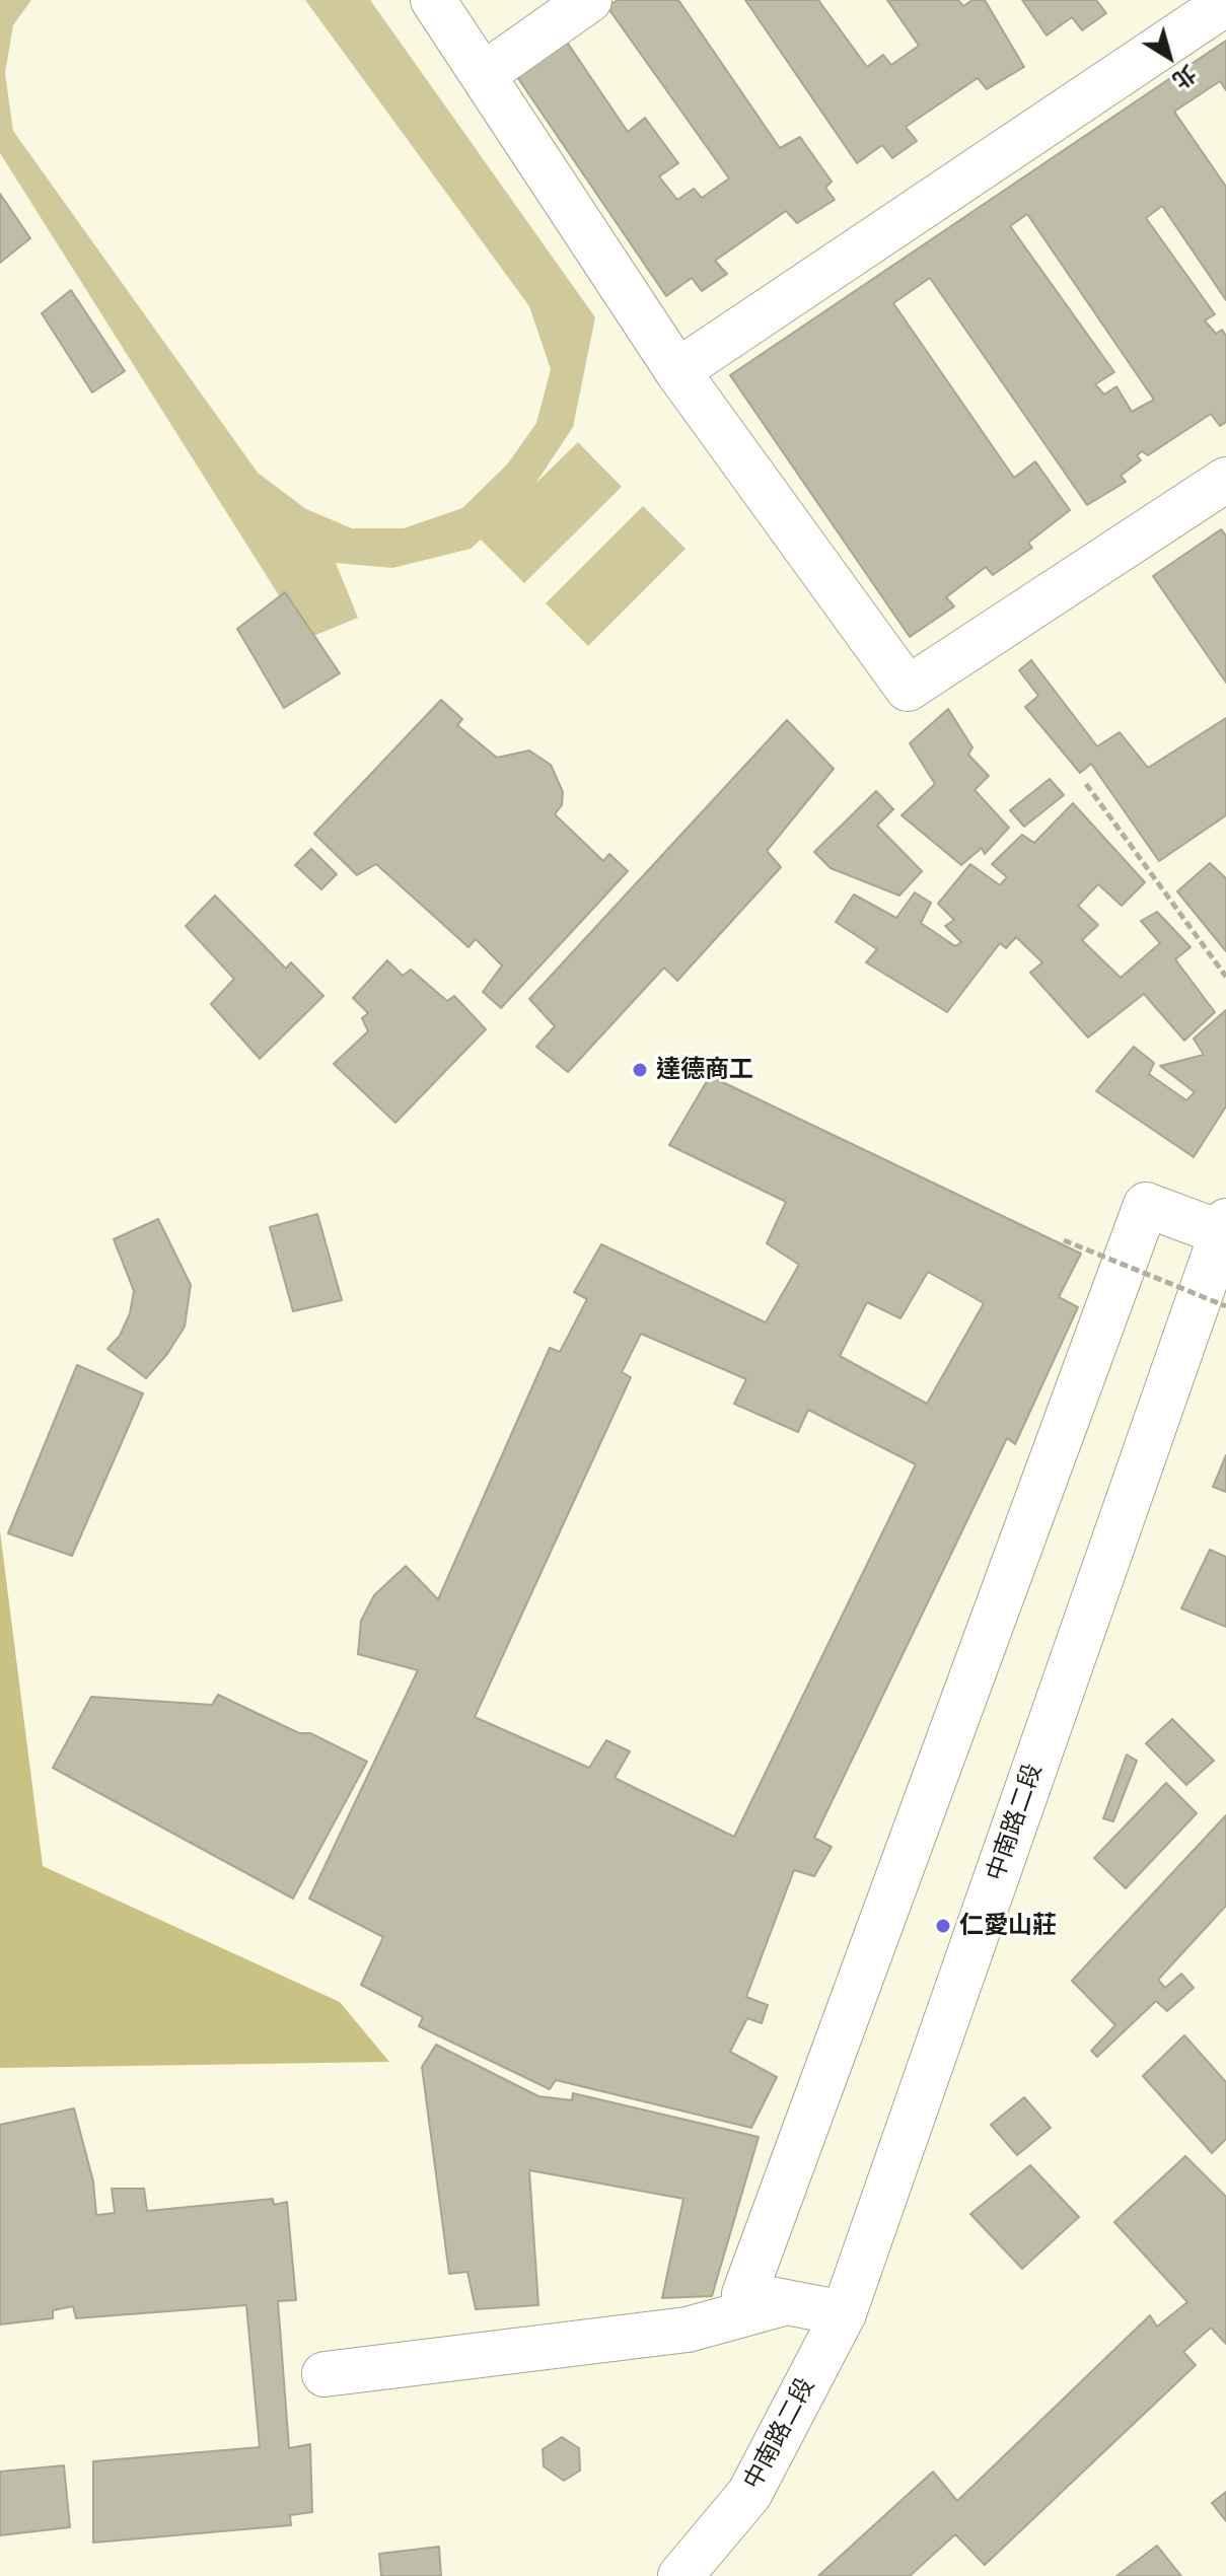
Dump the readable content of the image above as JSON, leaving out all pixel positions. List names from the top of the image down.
{
  "streets": {
    "main road": ["中南路二段"]
  },
  "places": ["達德商工", "仁愛山莊"],
  "north": "bottom right"
}
